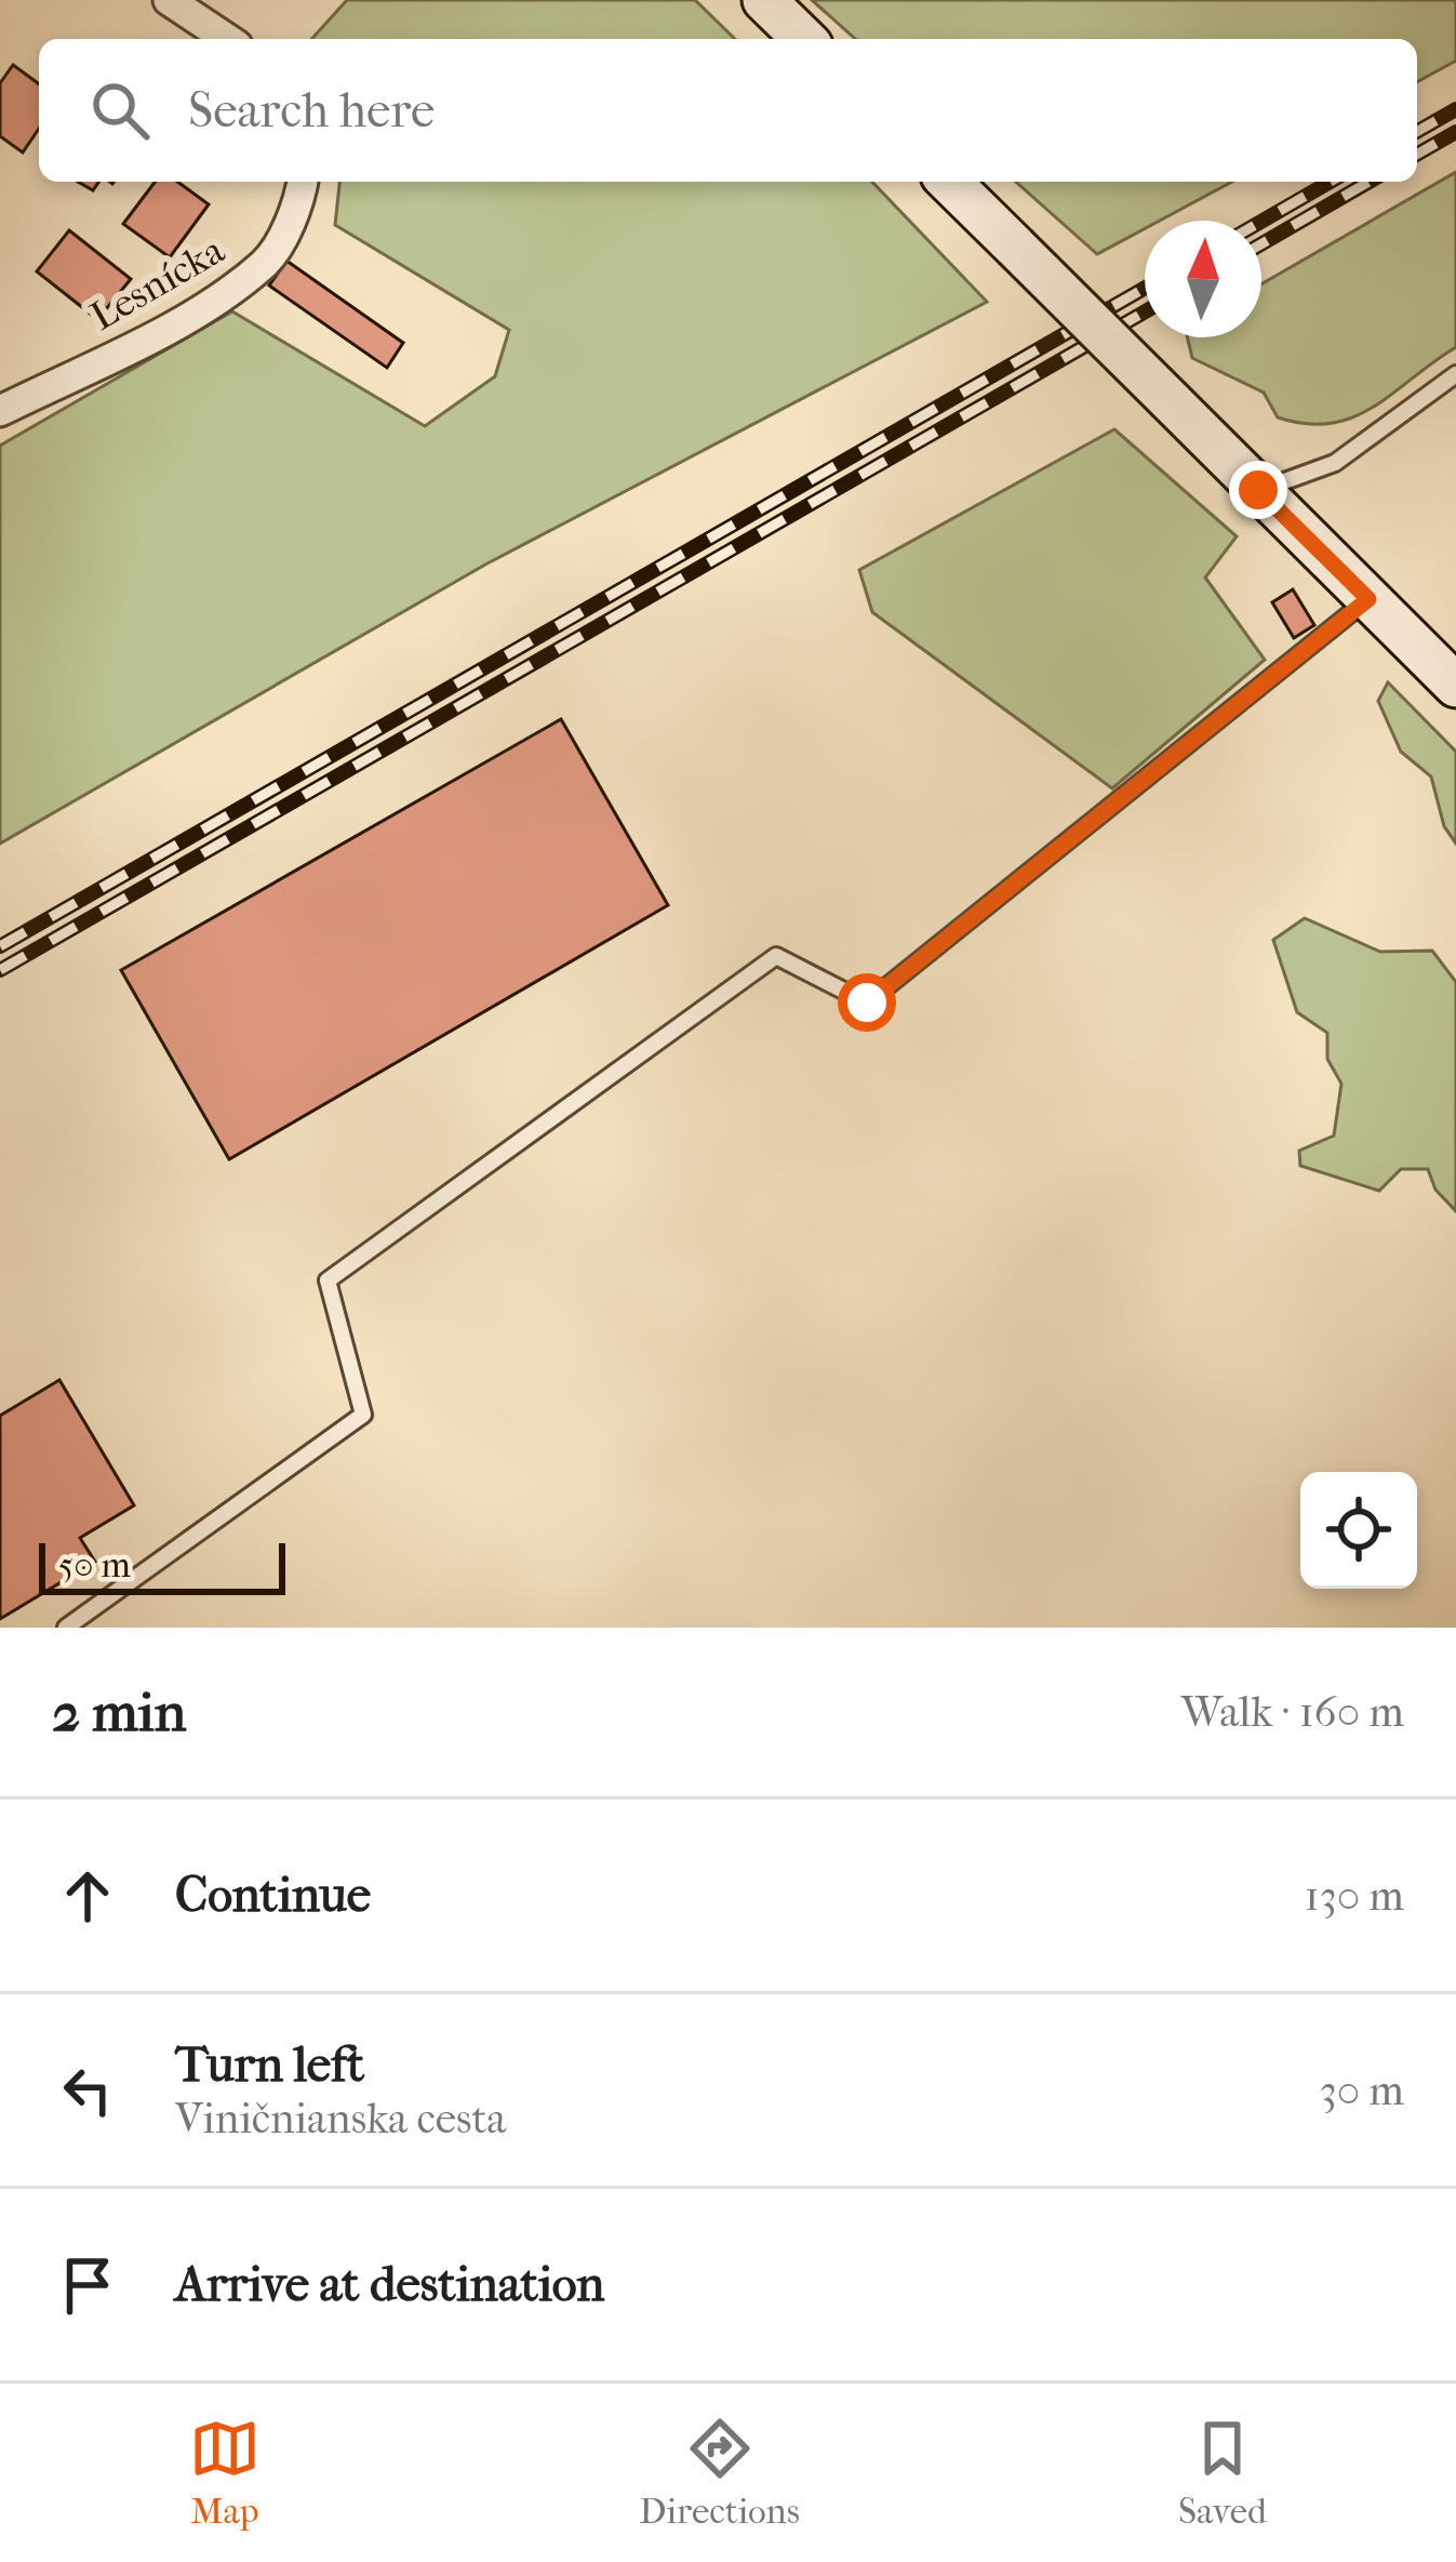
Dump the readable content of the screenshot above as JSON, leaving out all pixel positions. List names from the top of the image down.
{
  "streets": {
    "street": ["Lesnícka"]
  },
  "scale_bar": "50 m",
  "north": "top",
  "page": {
    "search": "Search here",
    "scale": "50 m",
    "heading": ["2 min", "Walk · 160 m"],
    "list": [
      ["Continue", "130 m"],
      ["Turn left", "Viničnianska cesta", "30 m"],
      "Arrive at destination"
    ],
    "nav": ["Map", "Directions", "Saved"]
  }
}
